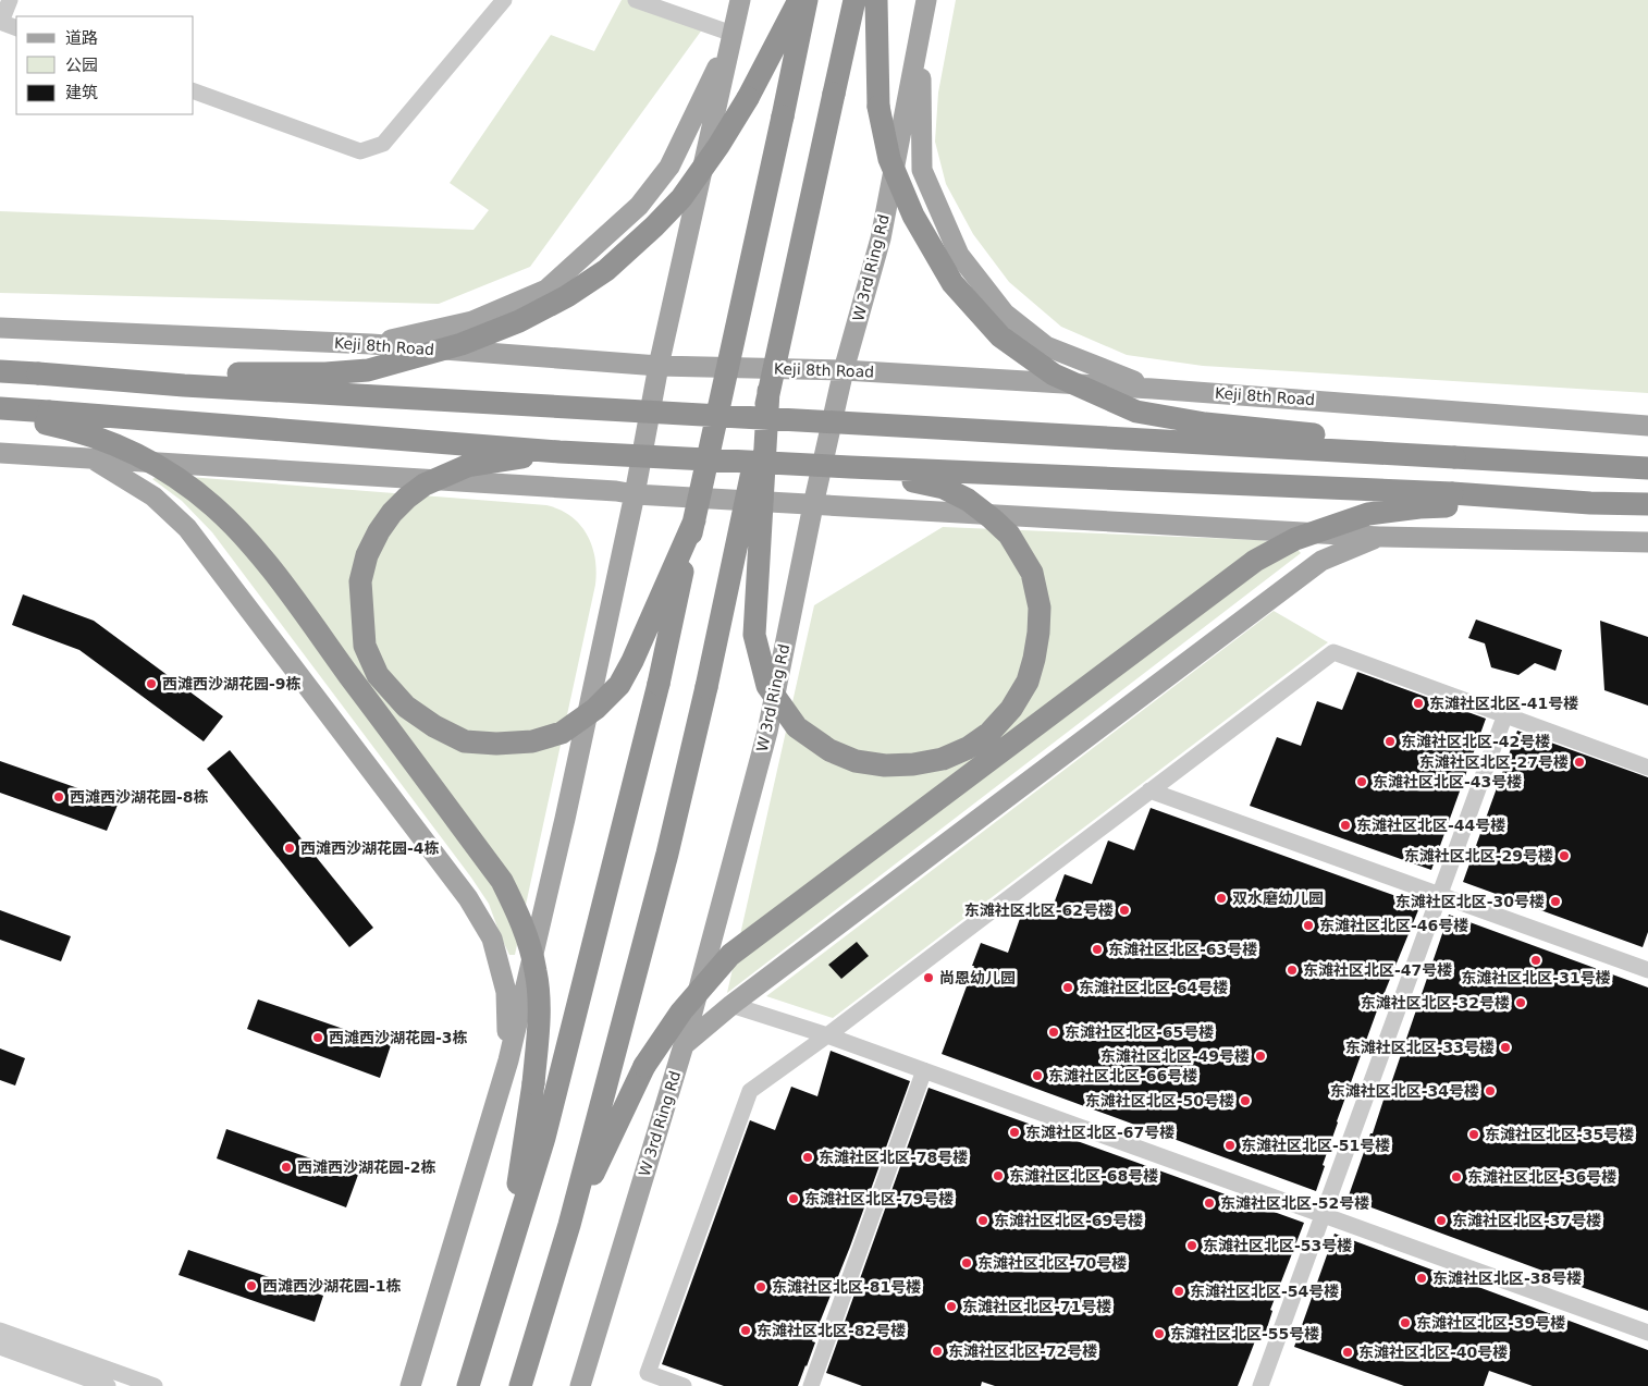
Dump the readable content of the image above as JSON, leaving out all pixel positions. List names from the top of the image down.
{
  "streets": {
    "main road": ["W 3rd Ring Rd", "Keji 8th Road"]
  },
  "crossings": [
    ["W 3rd Ring Rd", "Keji 8th Road"]
  ],
  "places": [
    "西滩西沙湖花园-9栋",
    "东滩社区北区-41号楼",
    "东滩社区北区-42号楼",
    "东滩社区北区-27号楼",
    "东滩社区北区-43号楼",
    "西滩西沙湖花园-8栋",
    "东滩社区北区-44号楼",
    "西滩西沙湖花园-4栋",
    "东滩社区北区-29号楼",
    "双水磨幼儿园",
    "东滩社区北区-30号楼",
    "东滩社区北区-62号楼",
    "东滩社区北区-46号楼",
    "东滩社区北区-63号楼",
    "东滩社区北区-31号楼",
    "东滩社区北区-47号楼",
    "尚恩幼儿园",
    "东滩社区北区-64号楼",
    "东滩社区北区-32号楼",
    "东滩社区北区-65号楼",
    "西滩西沙湖花园-3栋",
    "东滩社区北区-33号楼",
    "东滩社区北区-49号楼",
    "东滩社区北区-66号楼",
    "东滩社区北区-34号楼",
    "东滩社区北区-50号楼",
    "东滩社区北区-67号楼",
    "东滩社区北区-35号楼",
    "东滩社区北区-51号楼",
    "东滩社区北区-78号楼",
    "西滩西沙湖花园-2栋",
    "东滩社区北区-68号楼",
    "东滩社区北区-36号楼",
    "东滩社区北区-79号楼",
    "东滩社区北区-52号楼",
    "东滩社区北区-69号楼",
    "东滩社区北区-37号楼",
    "东滩社区北区-53号楼",
    "东滩社区北区-70号楼",
    "东滩社区北区-38号楼",
    "西滩西沙湖花园-1栋",
    "东滩社区北区-81号楼",
    "东滩社区北区-54号楼",
    "东滩社区北区-71号楼",
    "东滩社区北区-39号楼",
    "东滩社区北区-82号楼",
    "东滩社区北区-55号楼",
    "东滩社区北区-72号楼",
    "东滩社区北区-40号楼"
  ],
  "legend": ["道路", "公园", "建筑"]
}
